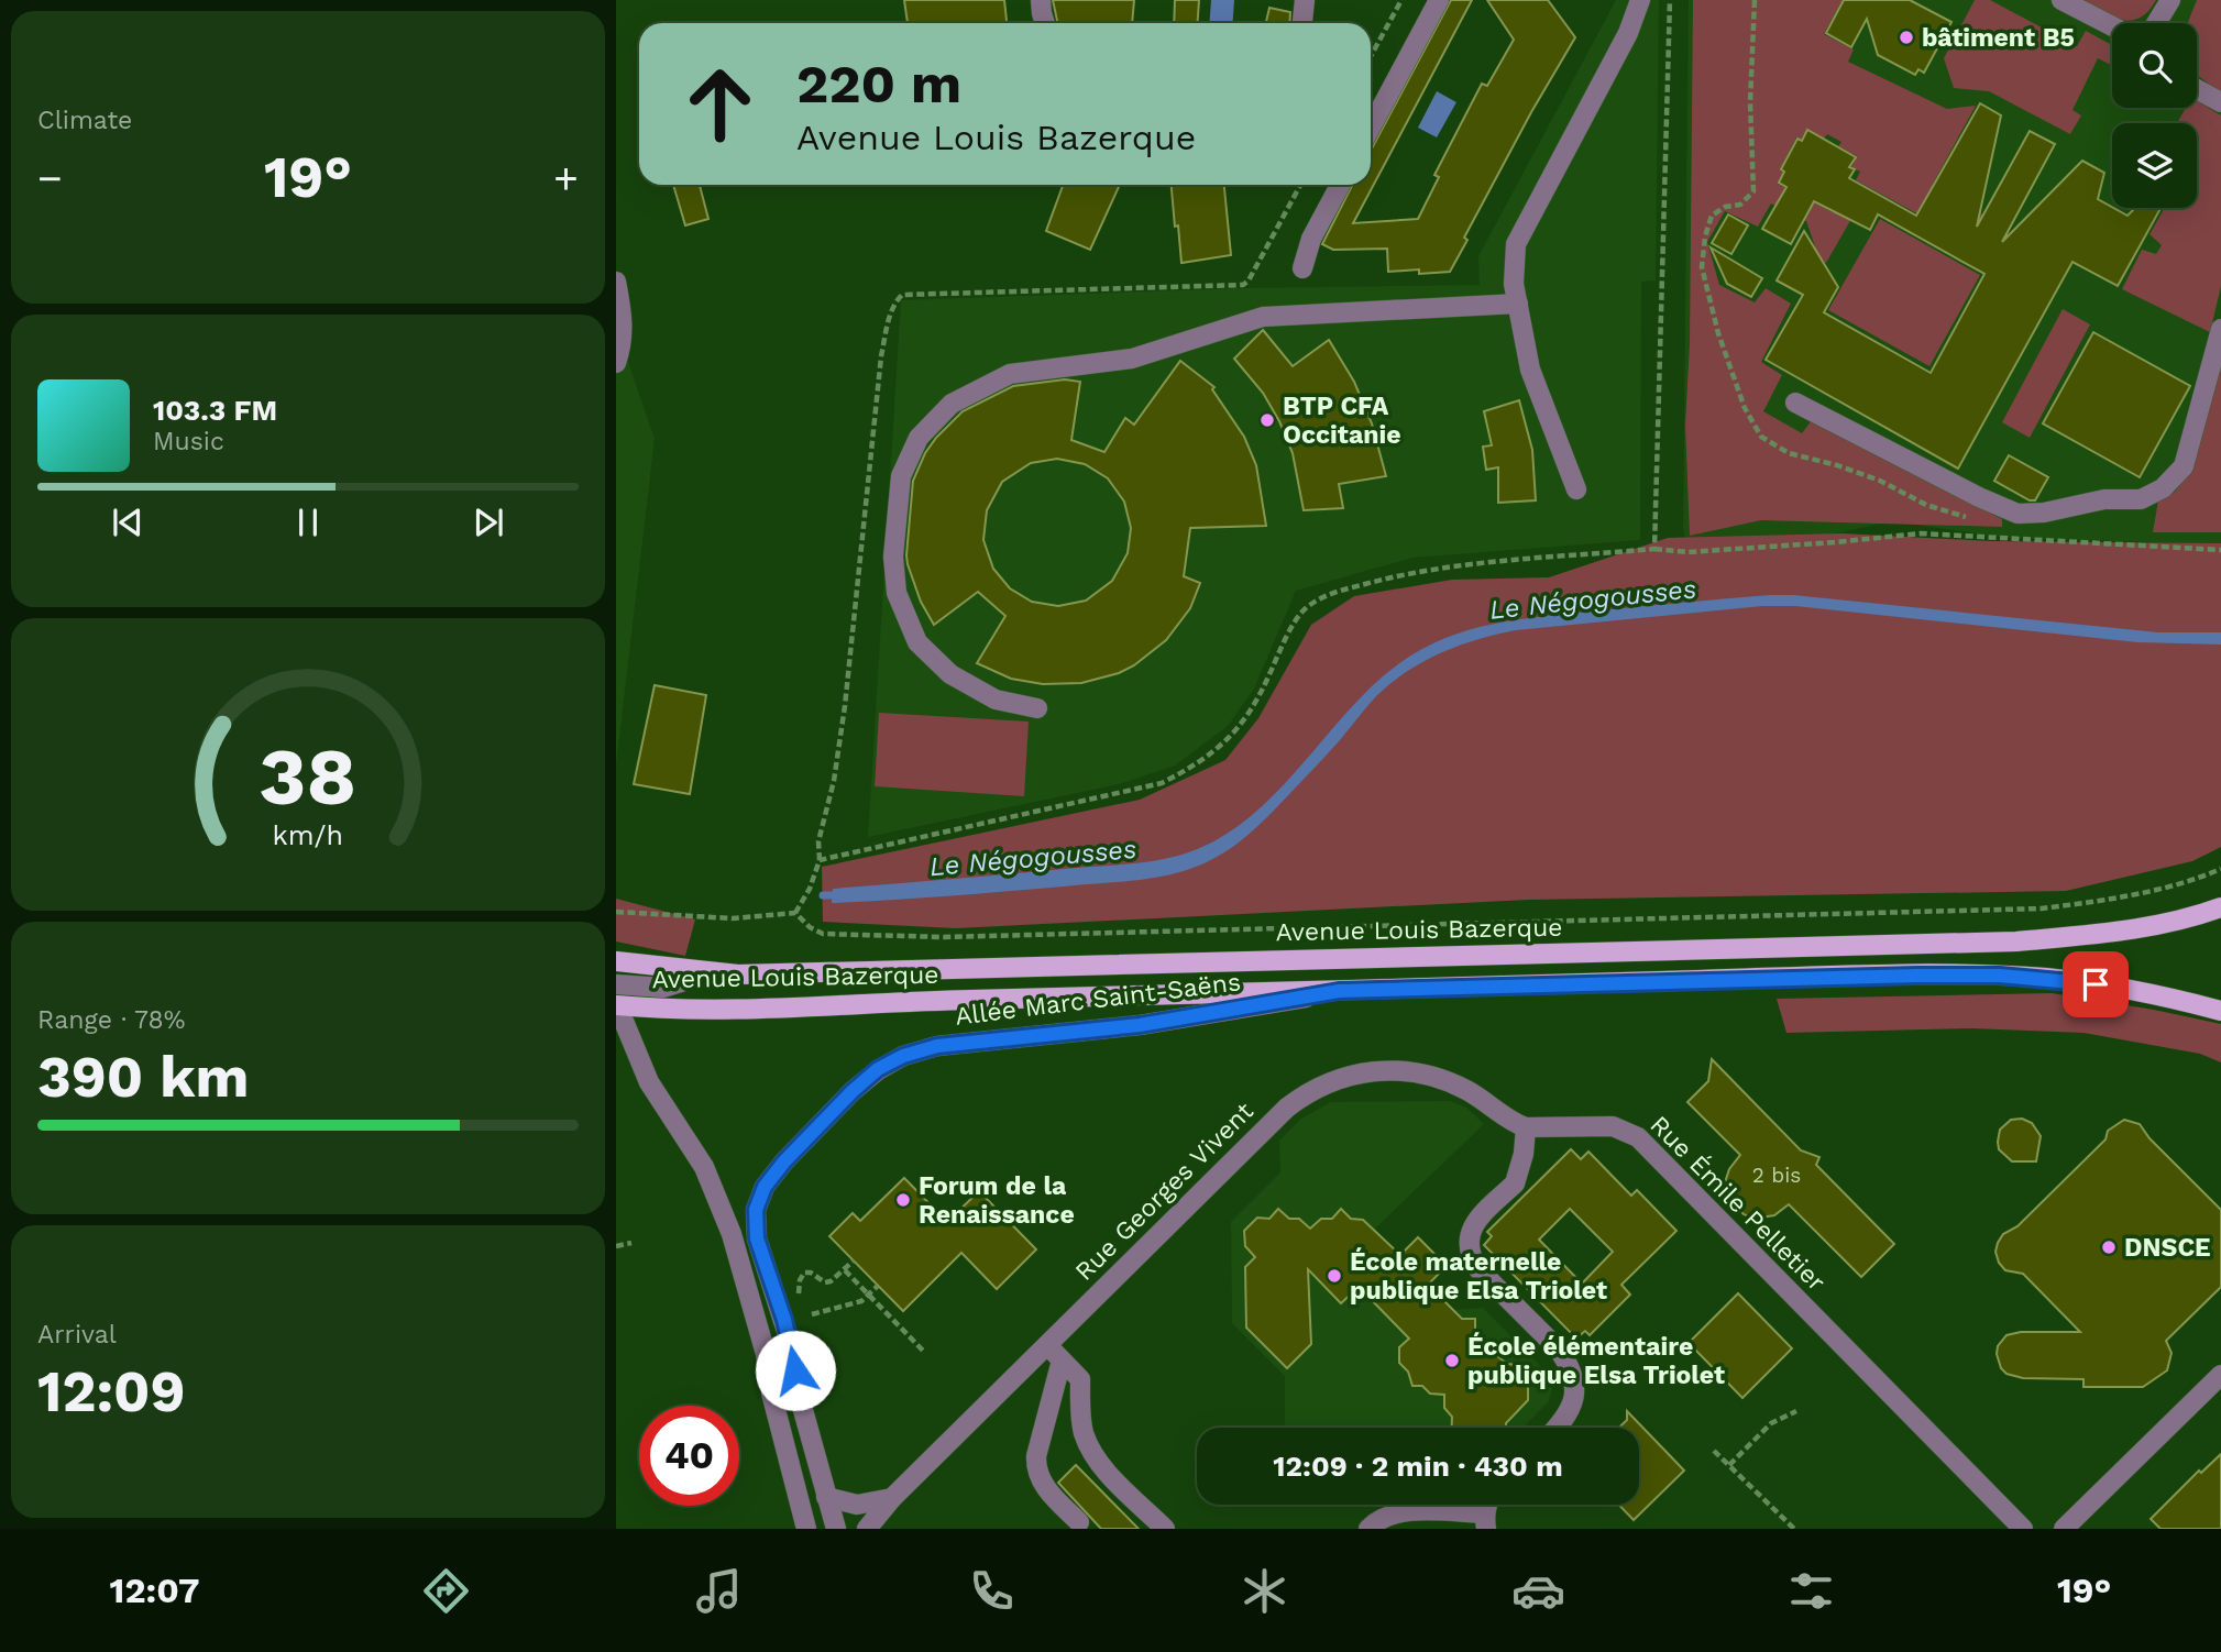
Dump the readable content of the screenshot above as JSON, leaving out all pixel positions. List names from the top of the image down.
{
  "streets": {
    "main road": ["Avenue Louis Bazerque"],
    "street": ["Allée Marc Saint-Saëns", "Rue Georges Vivent", "Rue Émile Pelletier"]
  },
  "crossings": [
    ["Avenue Louis Bazerque", "Allée Marc Saint-Saëns"],
    ["Rue Georges Vivent", "Rue Émile Pelletier"]
  ],
  "water": ["Le Négogousses"],
  "places": [
    "bâtiment B5",
    "BTP CFA Occitanie",
    "Forum de la Renaissance",
    "DNSCE",
    "École maternelle publique Elsa Triolet",
    "École élémentaire publique Elsa Triolet"
  ],
  "house_numbers": ["2 bis"],
  "page": {
    "tile": [
      "Climate",
      ["Range · 78%", "390 km"],
      ["Arrival", "12:09"]
    ],
    "turn": ["220 m", "Avenue Louis Bazerque"],
    "heat": ["−", "19°", "+"],
    "song": ["103.3 FM", "Music"],
    "limit": "40",
    "trip": "12:09 · 2 min · 430 m",
    "tabs": ["12:07", "19°"],
    "gauge": ["38", "km/h"]
  }
}
